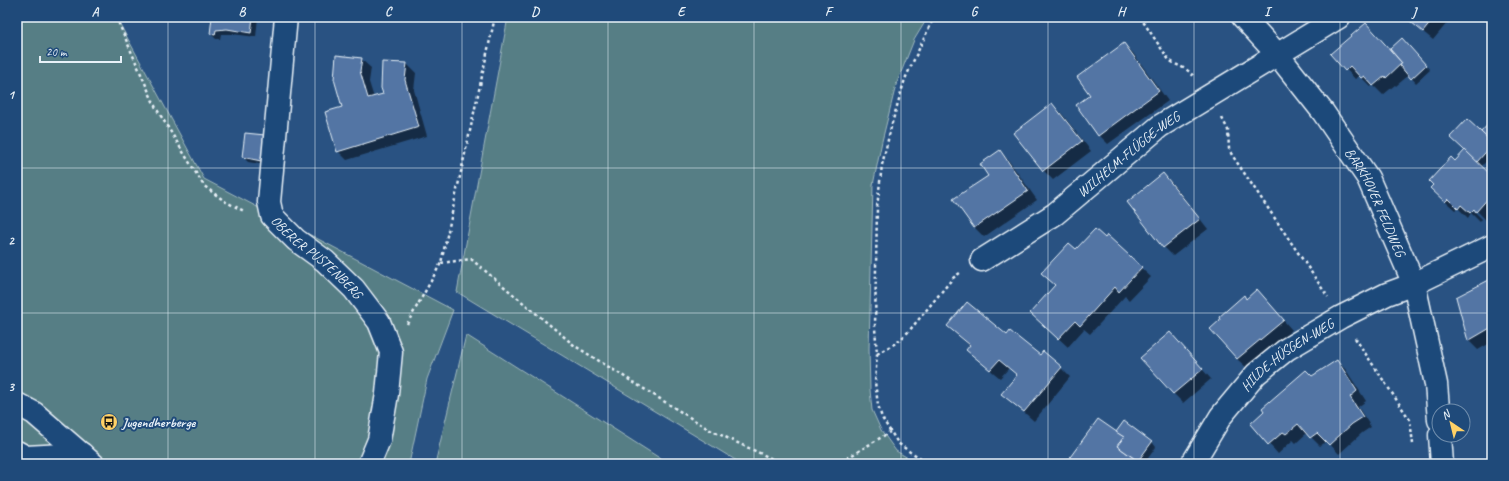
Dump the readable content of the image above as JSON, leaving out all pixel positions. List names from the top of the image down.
{
  "streets": {
    "street": [
      "WILHELM-FLÜGGE-WEG",
      "BARKHOVER FELDWEG",
      "OBERER PUSTENBERG",
      "HILDE-HÜSGEN-WEG"
    ]
  },
  "crossings": [
    ["WILHELM-FLÜGGE-WEG", "BARKHOVER FELDWEG"],
    ["BARKHOVER FELDWEG", "HILDE-HÜSGEN-WEG"]
  ],
  "places": {
    "bus stop": ["Jugendherberge"]
  },
  "scale_bar": "20 m",
  "north": "top left",
  "grid": {
    "columns": [
      "A",
      "B",
      "C",
      "D",
      "E",
      "F",
      "G",
      "H",
      "I",
      "J"
    ],
    "rows": ["1", "2", "3"]
  }
}
